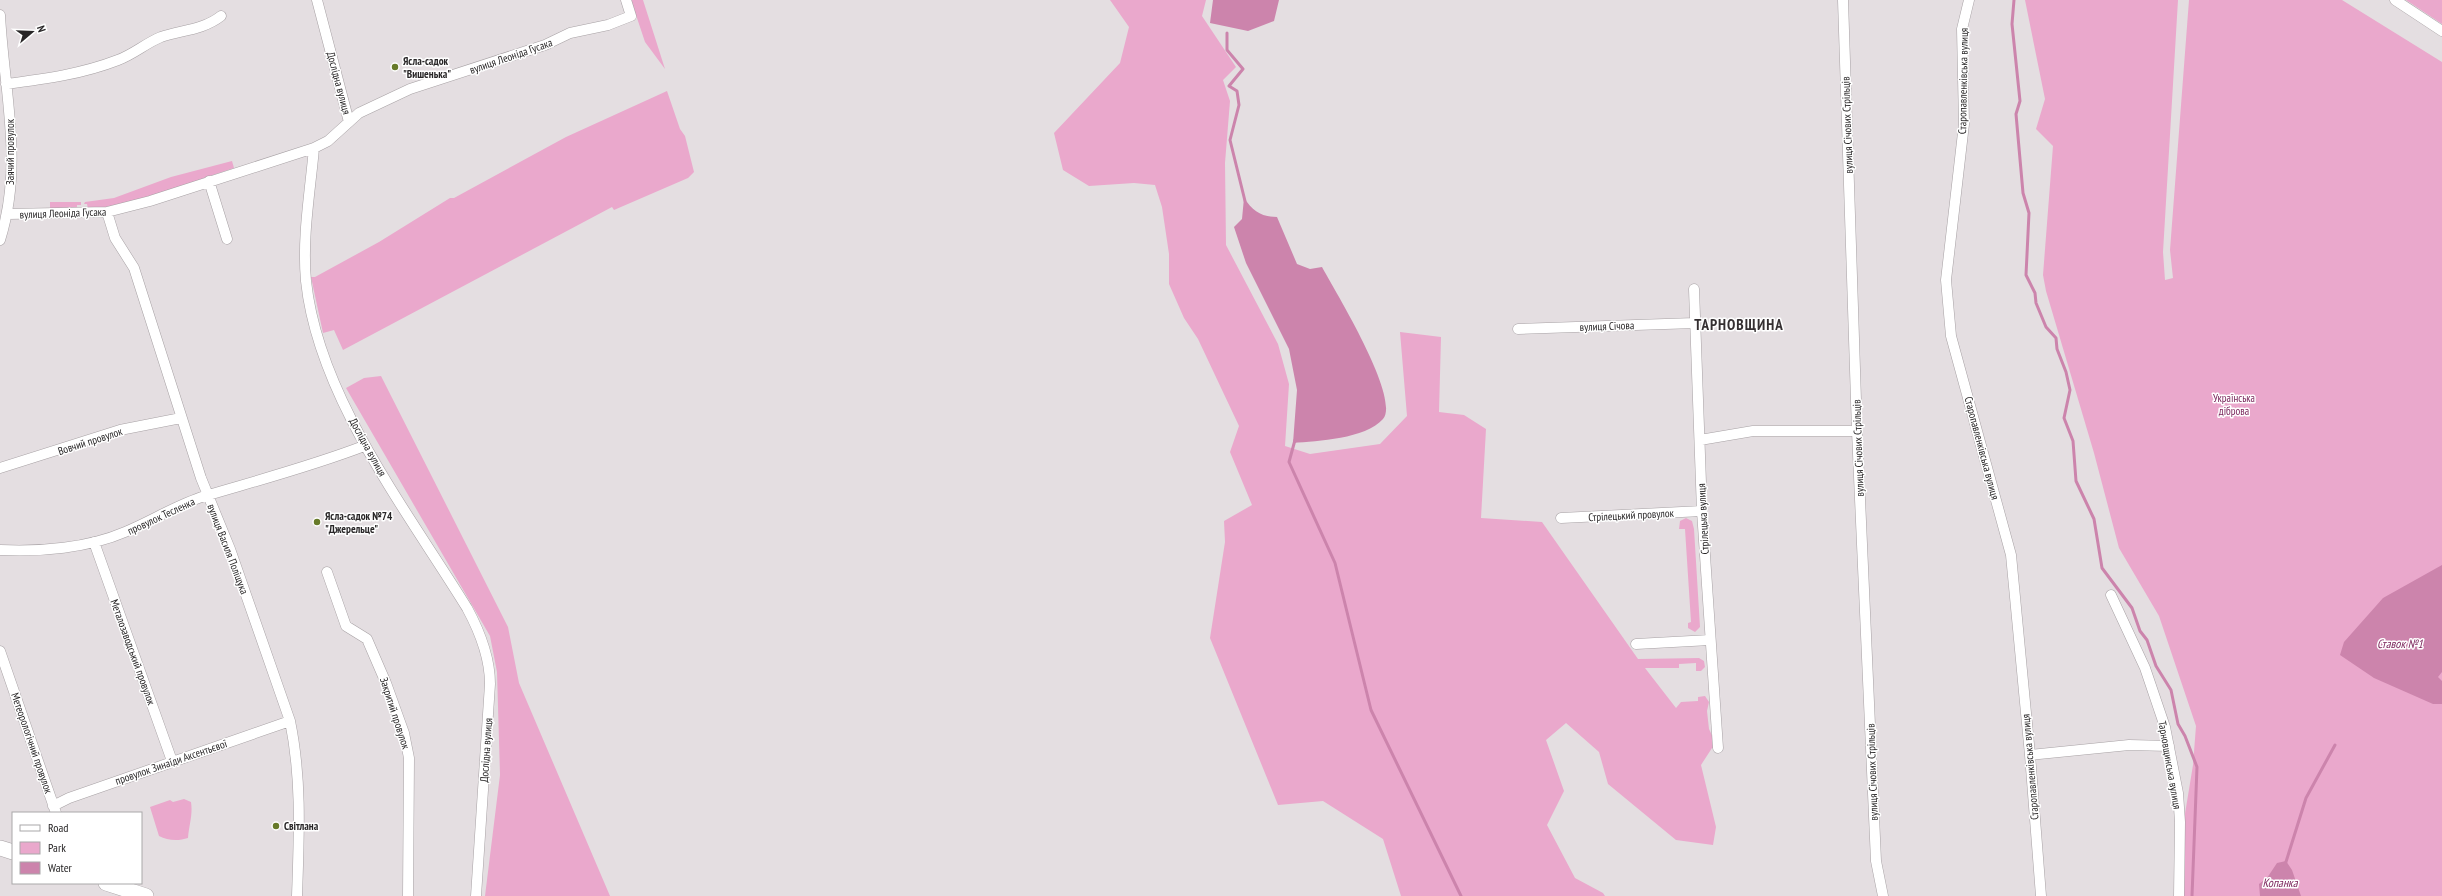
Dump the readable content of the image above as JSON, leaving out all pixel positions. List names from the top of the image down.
{
  "streets": {
    "street": [
      "вулиця Леоніда Гусака",
      "Старопавленківська вулиця",
      "Дослідна вулиця",
      "вулиця Січових Стрільців",
      "Заячий провулок",
      "вулиця Січова",
      "Вовчий провулок",
      "Стрілецький провулок",
      "провулок Тесленка",
      "Стрілецька вулиця",
      "вулиця Василя Поліщука",
      "Металозаводський провулок",
      "Закритий провулок",
      "Метеорологічний провулок",
      "провулок Зинаїди Аксентьєвої",
      "Тарновщинська вулиця"
    ]
  },
  "crossings": [
    ["вулиця Леоніда Гусака", "Дослідна вулиця"],
    ["вулиця Леоніда Гусака", "Заячий провулок"],
    ["вулиця Леоніда Гусака", "вулиця Василя Поліщука"],
    ["Дослідна вулиця", "провулок Тесленка"],
    ["вулиця Січова", "Стрілецька вулиця"],
    ["Вовчий провулок", "вулиця Василя Поліщука"],
    ["Стрілецький провулок", "Стрілецька вулиця"],
    ["провулок Тесленка", "вулиця Василя Поліщука"],
    ["провулок Тесленка", "Металозаводський провулок"],
    ["вулиця Василя Поліщука", "провулок Зинаїди Аксентьєвої"],
    ["Металозаводський провулок", "провулок Зинаїди Аксентьєвої"],
    ["Метеорологічний провулок", "провулок Зинаїди Аксентьєвої"]
  ],
  "districts": ["ТАРНОВЩИНА"],
  "water": ["Ставок №1", "Копанка"],
  "parks": ["Українська діброва"],
  "places": ["Ясла-садок \"Вишенька\"", "Ясла-садок №74 \"Джерельце\"", "Світлана"],
  "legend": ["Road", "Park", "Water"],
  "north": "right"
}
